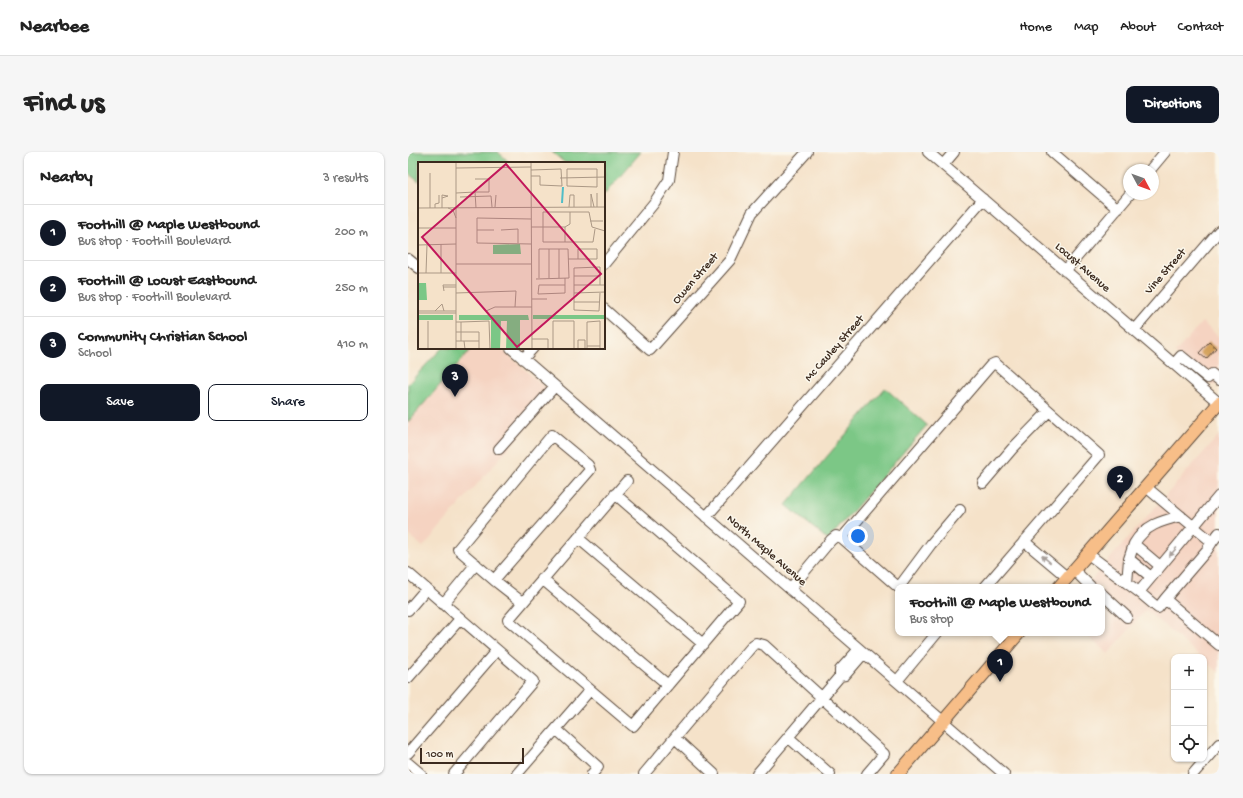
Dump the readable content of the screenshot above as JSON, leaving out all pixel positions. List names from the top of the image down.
{
  "streets": {
    "street": [
      "Locust Avenue",
      "Vine Street",
      "Owen Street",
      "Mc Cauley Street",
      "North Maple Avenue"
    ]
  },
  "crossings": [
    ["Locust Avenue", "Vine Street"],
    ["Locust Avenue", "Mc Cauley Street"],
    ["Mc Cauley Street", "North Maple Avenue"]
  ],
  "scale_bar": "100 m",
  "north": "bottom right",
  "page": {
    "header": "Nearbee",
    "nav": [
      "Home",
      "Map",
      "About",
      "Contact"
    ],
    "buttons": [
      "Directions",
      ["Save", "Share"]
    ],
    "title": "Find us",
    "heading": ["Nearby", "3 results"],
    "list": [
      {
        "mark": "1",
        "name": "Foothill @ Maple Westbound",
        "note": "Bus stop · Foothill Boulevard",
        "value": "200 m"
      },
      {
        "mark": "2",
        "name": "Foothill @ Locust Eastbound",
        "note": "Bus stop · Foothill Boulevard",
        "value": "250 m"
      },
      {
        "mark": "3",
        "name": "Community Christian School",
        "note": "School",
        "value": "410 m"
      }
    ],
    "pins": ["3", "2", "1"],
    "popup": ["Foothill @ Maple Westbound", "Bus stop"],
    "map_buttons": ["+", "−"],
    "scale": "100 m"
  }
}
